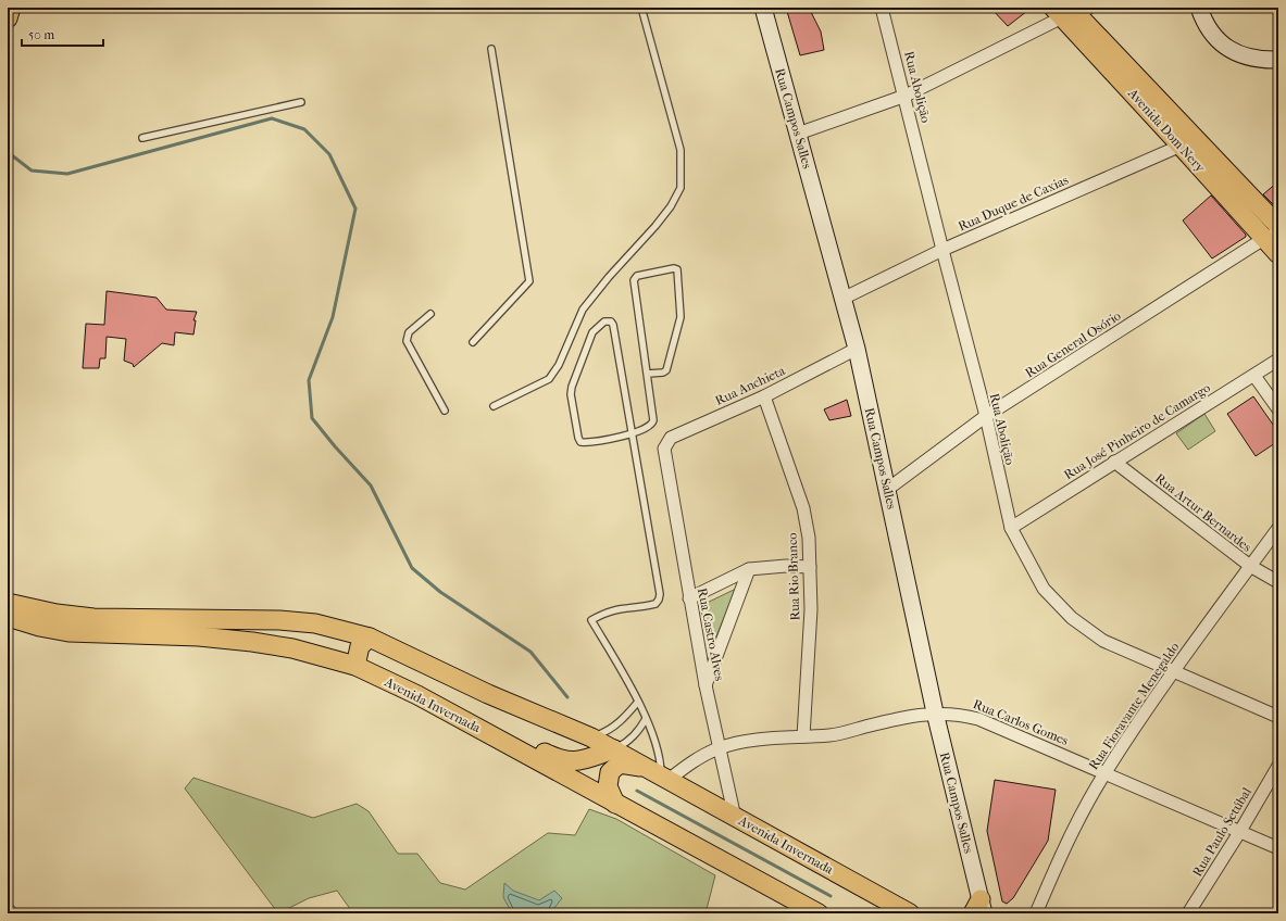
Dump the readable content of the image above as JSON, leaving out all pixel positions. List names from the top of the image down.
{
  "streets": {
    "main road": ["Rua Campos Salles", "Avenida Dom Nery", "Avenida Invernada"],
    "street": [
      "Rua Abolição",
      "Rua Duque de Caxias",
      "Rua General Osório",
      "Rua Anchieta",
      "Rua José Pinheiro de Camargo",
      "Rua Artur Bernardes",
      "Rua Rio Branco",
      "Rua Castro Alves",
      "Rua Fioravante Menegaldo",
      "Rua Carlos Gomes",
      "Rua Paulo Setúbal"
    ]
  },
  "crossings": [
    ["Rua Abolição", "Rua Duque de Caxias"],
    ["Rua Abolição", "Rua General Osório"],
    ["Rua Abolição", "Rua José Pinheiro de Camargo"],
    ["Rua Abolição", "Rua Fioravante Menegaldo"],
    ["Rua Campos Salles", "Rua Duque de Caxias"],
    ["Rua Campos Salles", "Rua General Osório"],
    ["Rua Campos Salles", "Rua Anchieta"],
    ["Rua Campos Salles", "Rua Carlos Gomes"],
    ["Avenida Dom Nery", "Rua Duque de Caxias"],
    ["Avenida Dom Nery", "Rua General Osório"],
    ["Rua Anchieta", "Rua Rio Branco"],
    ["Rua Anchieta", "Rua Castro Alves"],
    ["Rua José Pinheiro de Camargo", "Rua Artur Bernardes"],
    ["Rua Artur Bernardes", "Rua Fioravante Menegaldo"],
    ["Rua Rio Branco", "Rua Carlos Gomes"],
    ["Rua Castro Alves", "Avenida Invernada"],
    ["Rua Castro Alves", "Rua Carlos Gomes"],
    ["Avenida Invernada", "Rua Carlos Gomes"],
    ["Rua Fioravante Menegaldo", "Rua Carlos Gomes"],
    ["Rua Carlos Gomes", "Rua Paulo Setúbal"]
  ],
  "scale_bar": "50 m"
}
